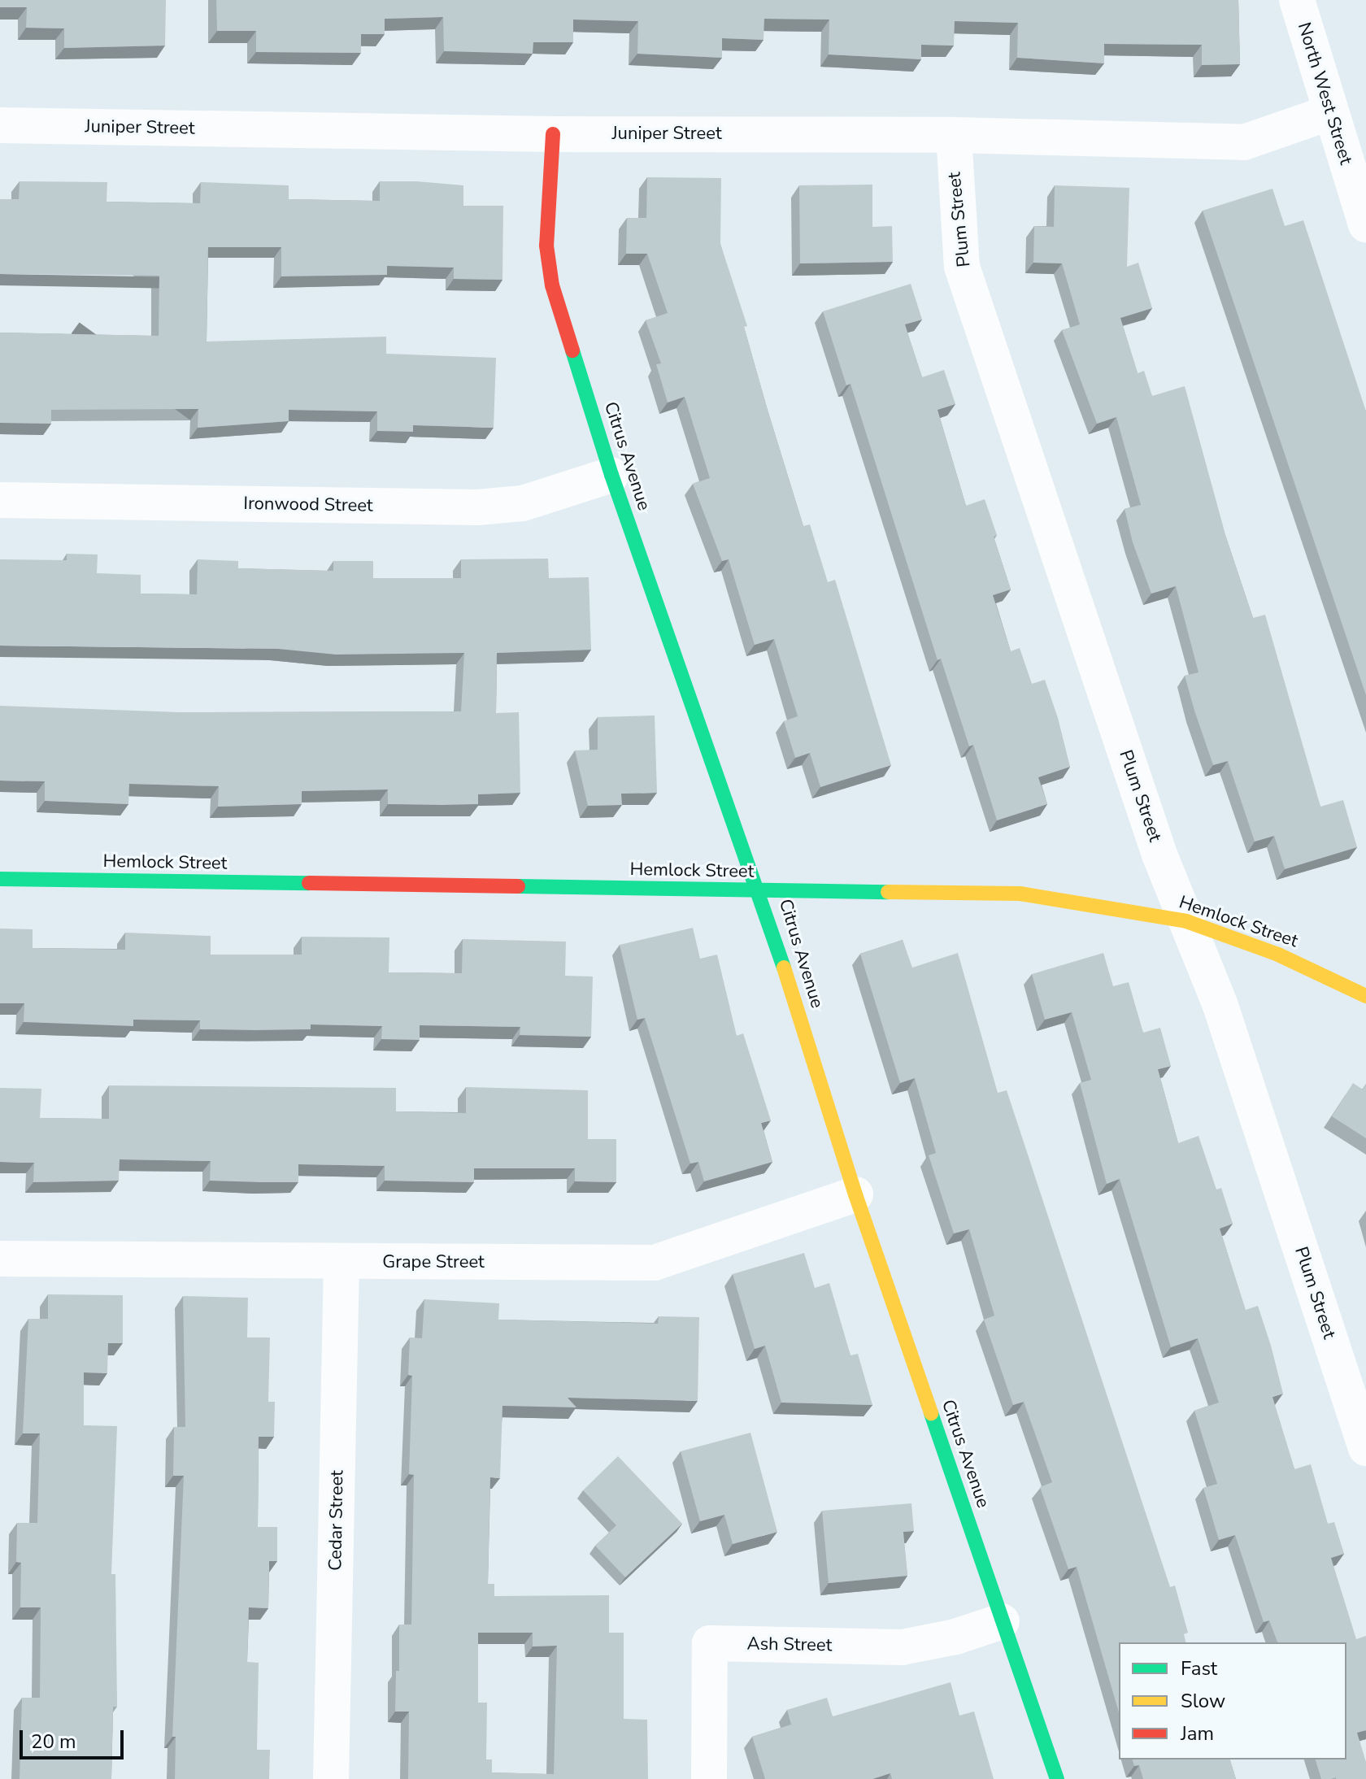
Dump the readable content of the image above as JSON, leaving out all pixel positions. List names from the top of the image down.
{
  "streets": {
    "street": [
      "North West Street",
      "Juniper Street",
      "Plum Street",
      "Citrus Avenue",
      "Ironwood Street",
      "Hemlock Street",
      "Grape Street",
      "Cedar Street",
      "Ash Street"
    ]
  },
  "crossings": [
    ["North West Street", "Juniper Street"],
    ["Juniper Street", "Plum Street"],
    ["Juniper Street", "Citrus Avenue"],
    ["Plum Street", "Hemlock Street"],
    ["Citrus Avenue", "Ironwood Street"],
    ["Citrus Avenue", "Hemlock Street"],
    ["Citrus Avenue", "Grape Street"],
    ["Citrus Avenue", "Ash Street"],
    ["Grape Street", "Cedar Street"]
  ],
  "legend": ["Fast", "Slow", "Jam"],
  "scale_bar": "20 m"
}
